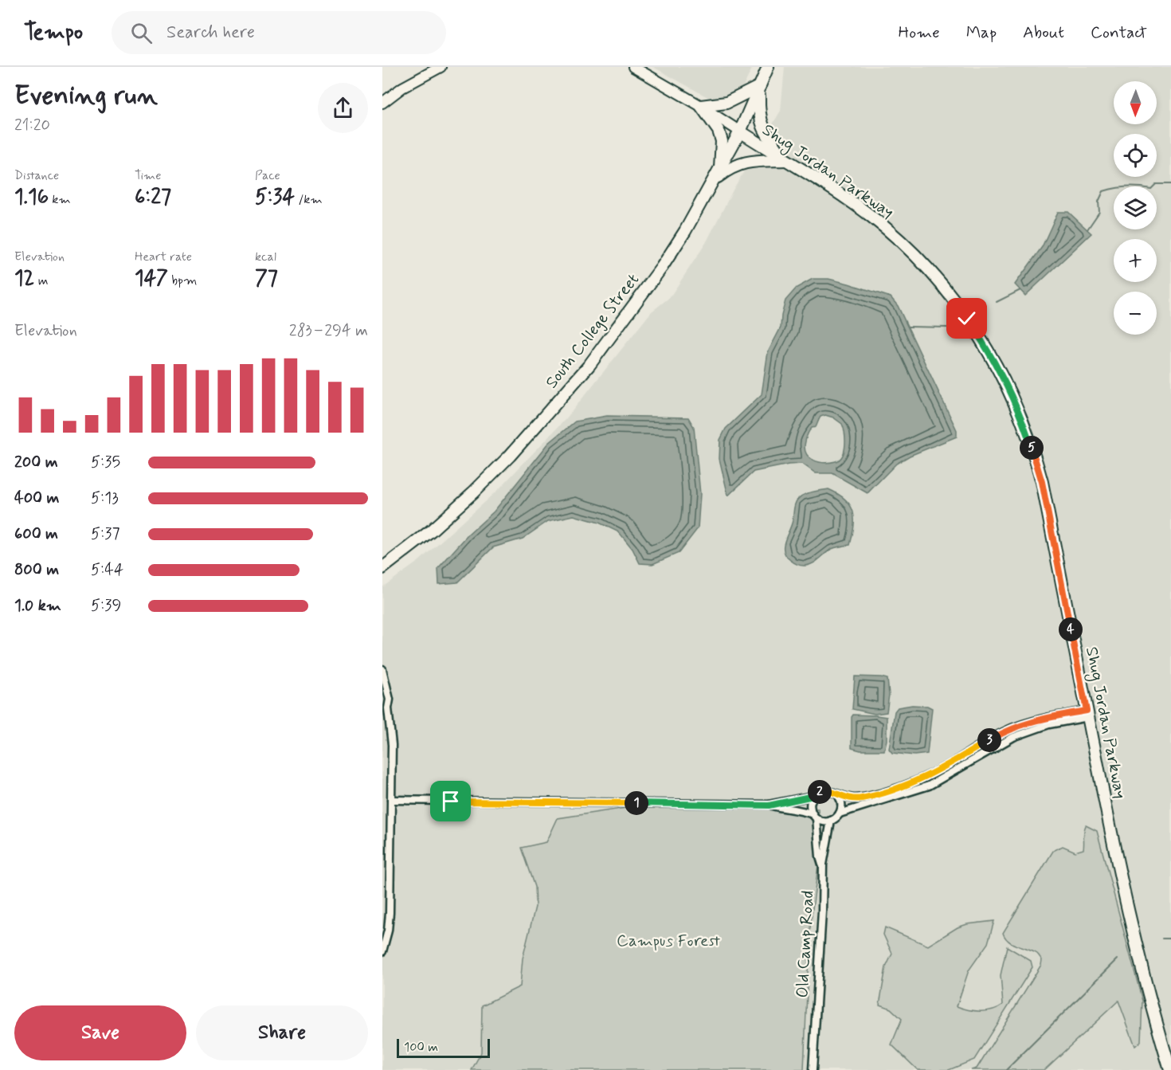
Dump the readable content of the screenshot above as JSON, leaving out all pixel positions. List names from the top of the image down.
{
  "streets": {
    "main road": ["Shug Jordan Parkway", "South College Street"],
    "street": ["Old Camp Road"]
  },
  "crossings": [
    ["Shug Jordan Parkway", "South College Street"]
  ],
  "parks": ["Campus Forest"],
  "scale_bar": "100 m",
  "north": "bottom",
  "page": {
    "header": "Tempo",
    "search": "Search here",
    "nav": [
      "Home",
      "Map",
      "About",
      "Contact"
    ],
    "heading": ["Evening run", "21:20"],
    "map_buttons": ["+", "−"],
    "stats": [
      ["Distance", "1.16 km"],
      ["Time", "6:27"],
      ["Pace", "5:34 /km"],
      ["Elevation", "12 m"],
      ["Heart rate", "147 bpm"],
      ["kcal", "77"]
    ],
    "chart": ["Elevation", "283–294 m"],
    "pins": [
      "5",
      "4",
      "3",
      "2",
      "1"
    ],
    "list": [
      {
        "name": "200 m",
        "note": "5:35"
      },
      {
        "name": "400 m",
        "note": "5:13"
      },
      {
        "name": "600 m",
        "note": "5:37"
      },
      {
        "name": "800 m",
        "note": "5:44"
      },
      {
        "name": "1.0 km",
        "note": "5:39"
      }
    ],
    "buttons": ["Save", "Share"],
    "scale": "100 m"
  }
}
